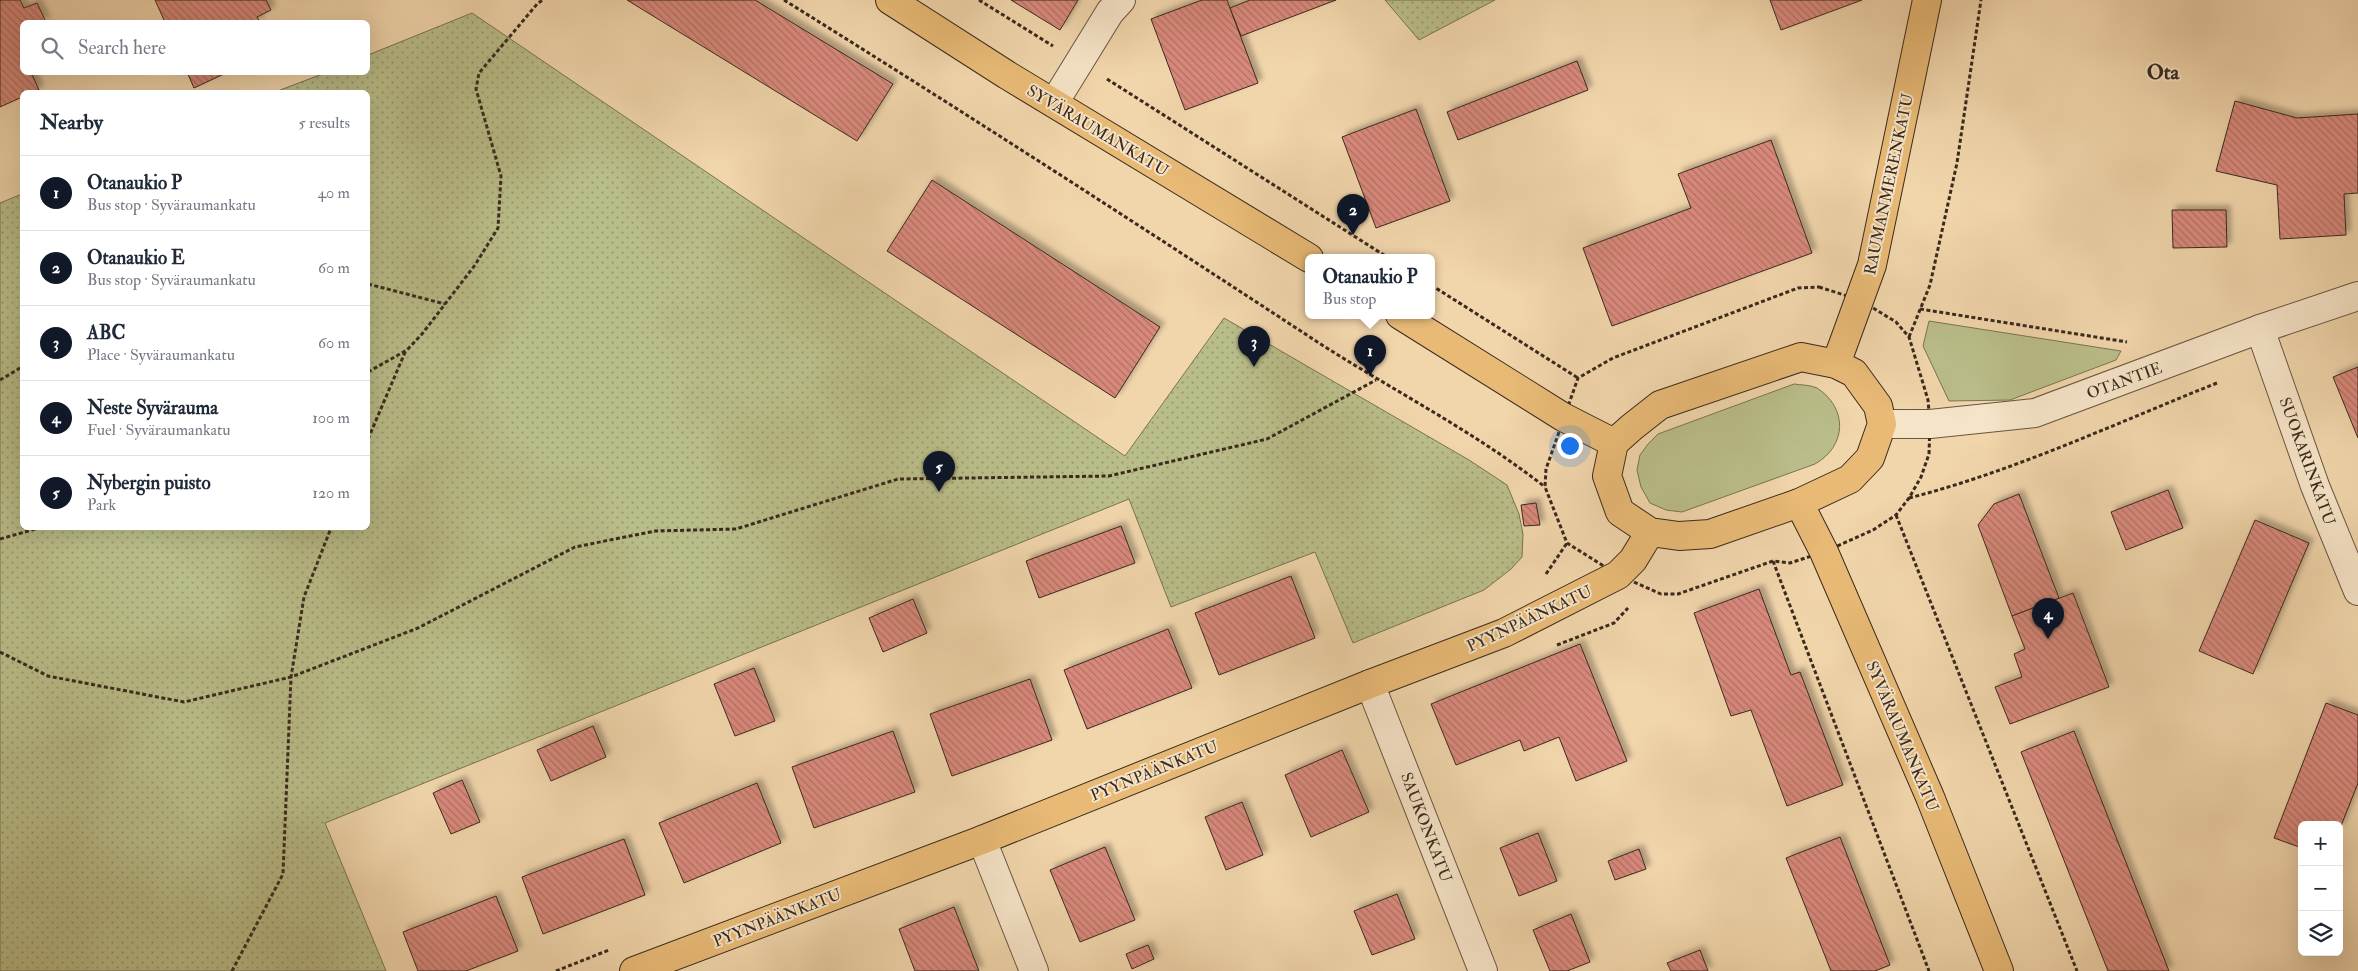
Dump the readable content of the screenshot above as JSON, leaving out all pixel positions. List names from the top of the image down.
{
  "streets": {
    "main road": ["SYVÄRAUMANKATU", "RAUMANMERENKATU", "PYYNPÄÄNKATU"],
    "street": ["OTANTIE", "SUOKARINKATU", "SAUKONKATU"]
  },
  "crossings": [
    ["OTANTIE", "SUOKARINKATU"],
    ["PYYNPÄÄNKATU", "SAUKONKATU"]
  ],
  "districts": ["Ota"],
  "page": {
    "search": "Search here",
    "heading": ["Nearby", "5 results"],
    "list": [
      {
        "mark": "1",
        "name": "Otanaukio P",
        "note": "Bus stop · Syväraumankatu",
        "value": "40 m"
      },
      {
        "mark": "2",
        "name": "Otanaukio E",
        "note": "Bus stop · Syväraumankatu",
        "value": "60 m"
      },
      {
        "mark": "3",
        "name": "ABC",
        "note": "Place · Syväraumankatu",
        "value": "60 m"
      },
      {
        "mark": "4",
        "name": "Neste Syvärauma",
        "note": "Fuel · Syväraumankatu",
        "value": "100 m"
      },
      {
        "mark": "5",
        "name": "Nybergin puisto",
        "note": "Park",
        "value": "120 m"
      }
    ],
    "pins": [
      "2",
      "3",
      "1",
      "5",
      "4"
    ],
    "popup": ["Otanaukio P", "Bus stop"],
    "map_buttons": ["+", "−"]
  }
}
